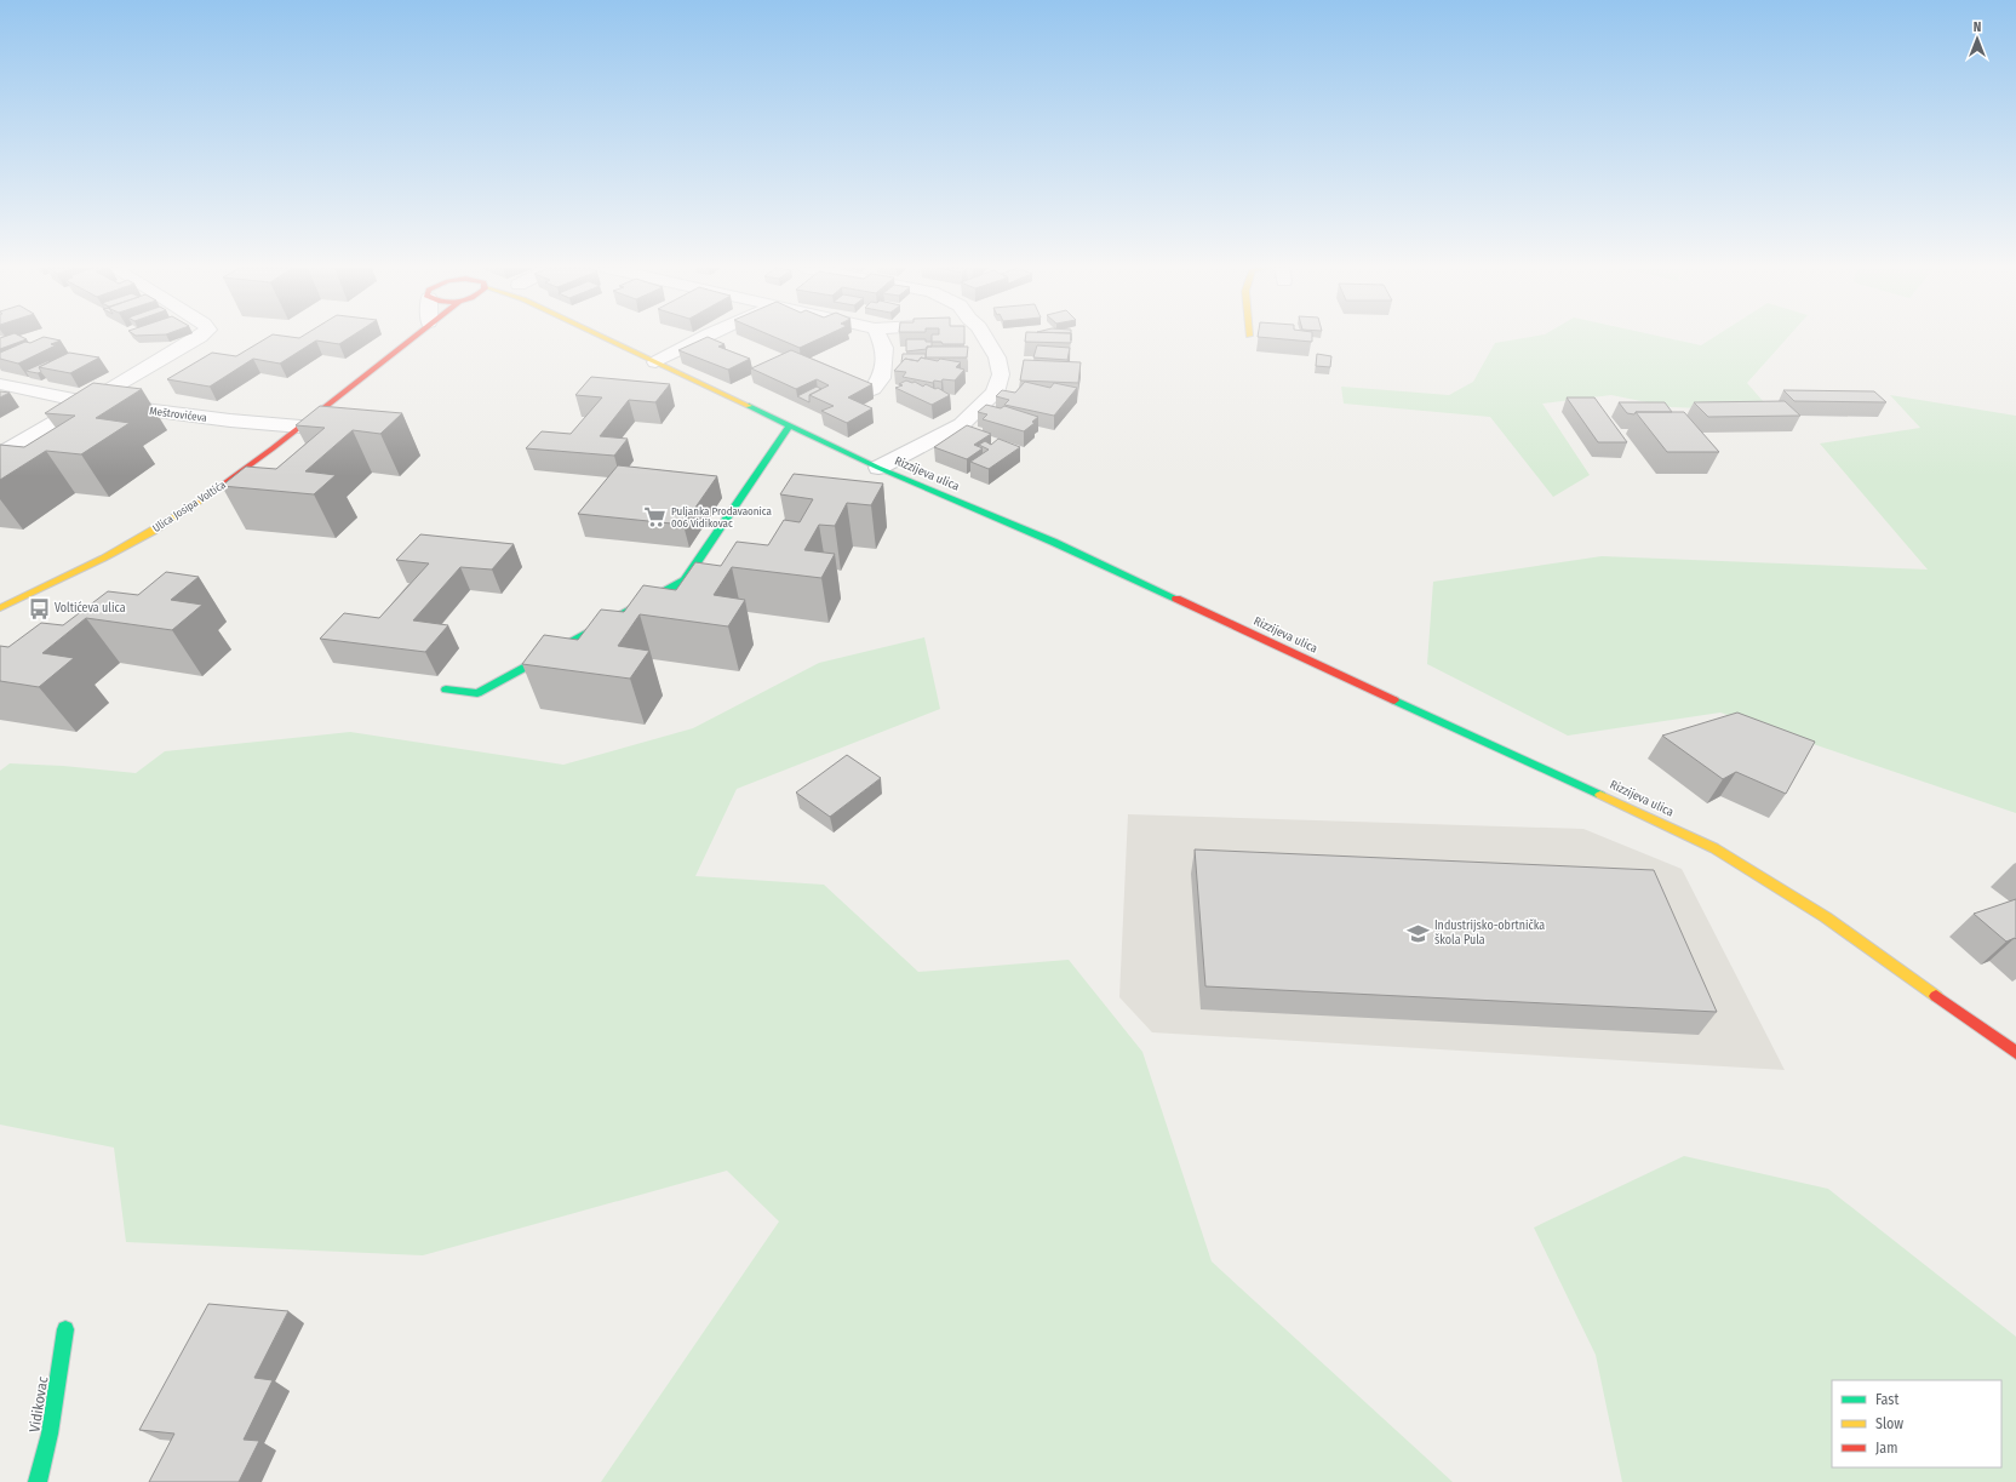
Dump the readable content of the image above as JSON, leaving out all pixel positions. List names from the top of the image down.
{
  "streets": {
    "street": [
      "Meštrovićeva",
      "Rizzijeva ulica",
      "Ulica Josipa Voltića",
      "Vidikovac"
    ]
  },
  "crossings": [
    ["Meštrovićeva", "Ulica Josipa Voltića"]
  ],
  "places": {
    "supermarket": ["Puljanka Prodavaonica 006 Vidikovac"],
    "bus stop": ["Voltićeva ulica"],
    "school or university": ["Industrijsko-obrtnička škola Pula"]
  },
  "legend": ["Fast", "Slow", "Jam"],
  "north": "top"
}
